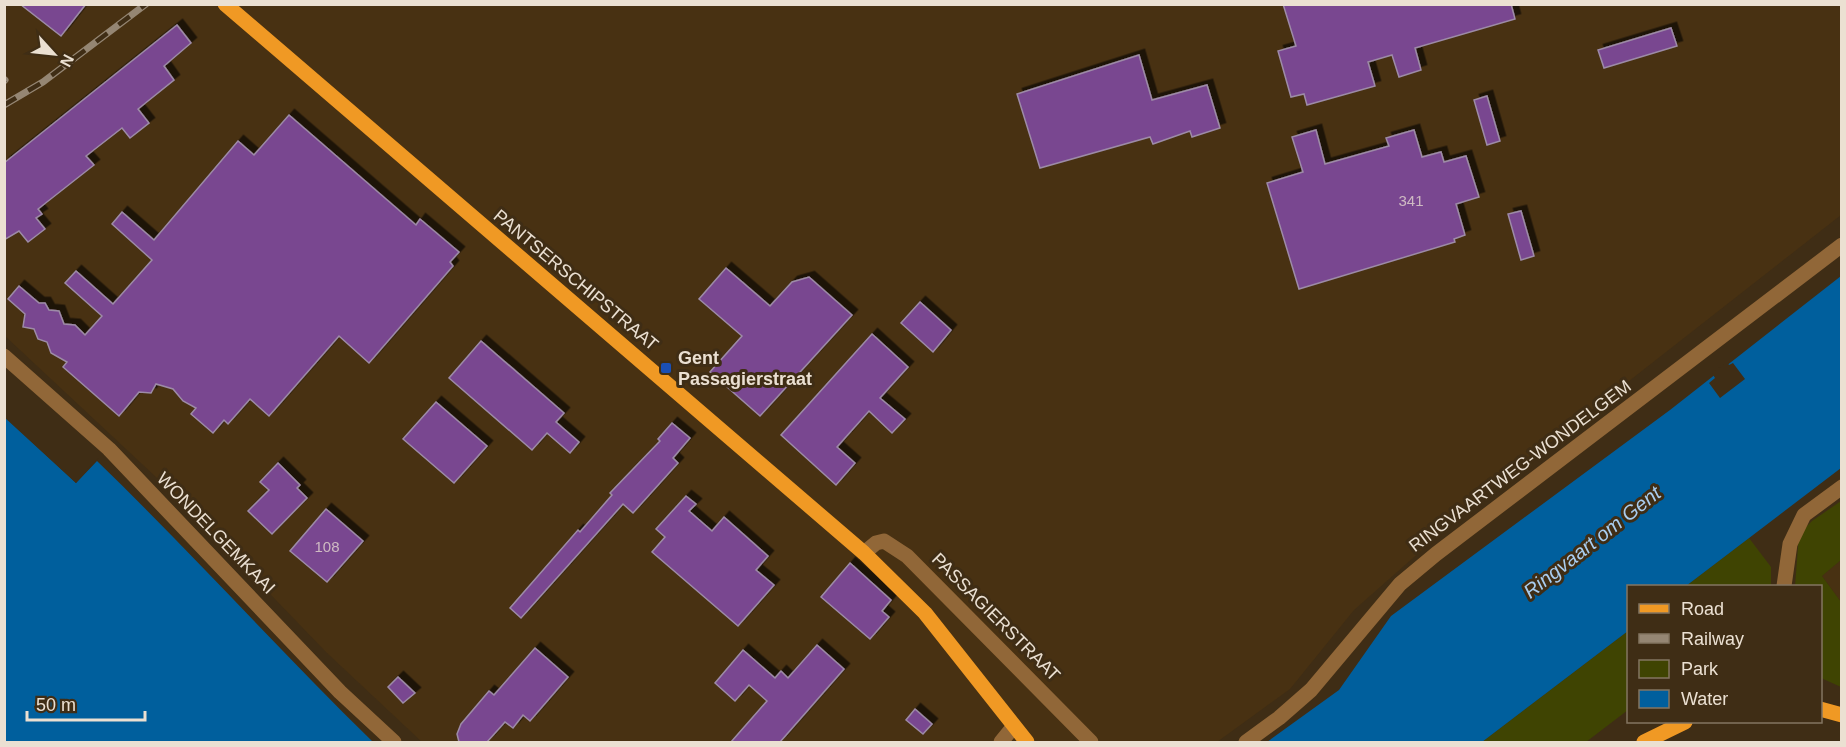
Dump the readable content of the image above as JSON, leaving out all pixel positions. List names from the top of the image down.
{
  "streets": {
    "main road": ["PANTSERSCHIPSTRAAT"],
    "street": ["RINGVAARTWEG-WONDELGEM", "WONDELGEMKAAI", "PASSAGIERSTRAAT"]
  },
  "crossings": [
    ["PANTSERSCHIPSTRAAT", "PASSAGIERSTRAAT"]
  ],
  "water": ["Ringvaart om Gent"],
  "places": {
    "transit": ["Gent Passagierstraat"]
  },
  "house_numbers": ["341", "108"],
  "legend": [
    "Road",
    "Railway",
    "Park",
    "Water"
  ],
  "scale_bar": "50 m",
  "north": "bottom right"
}
